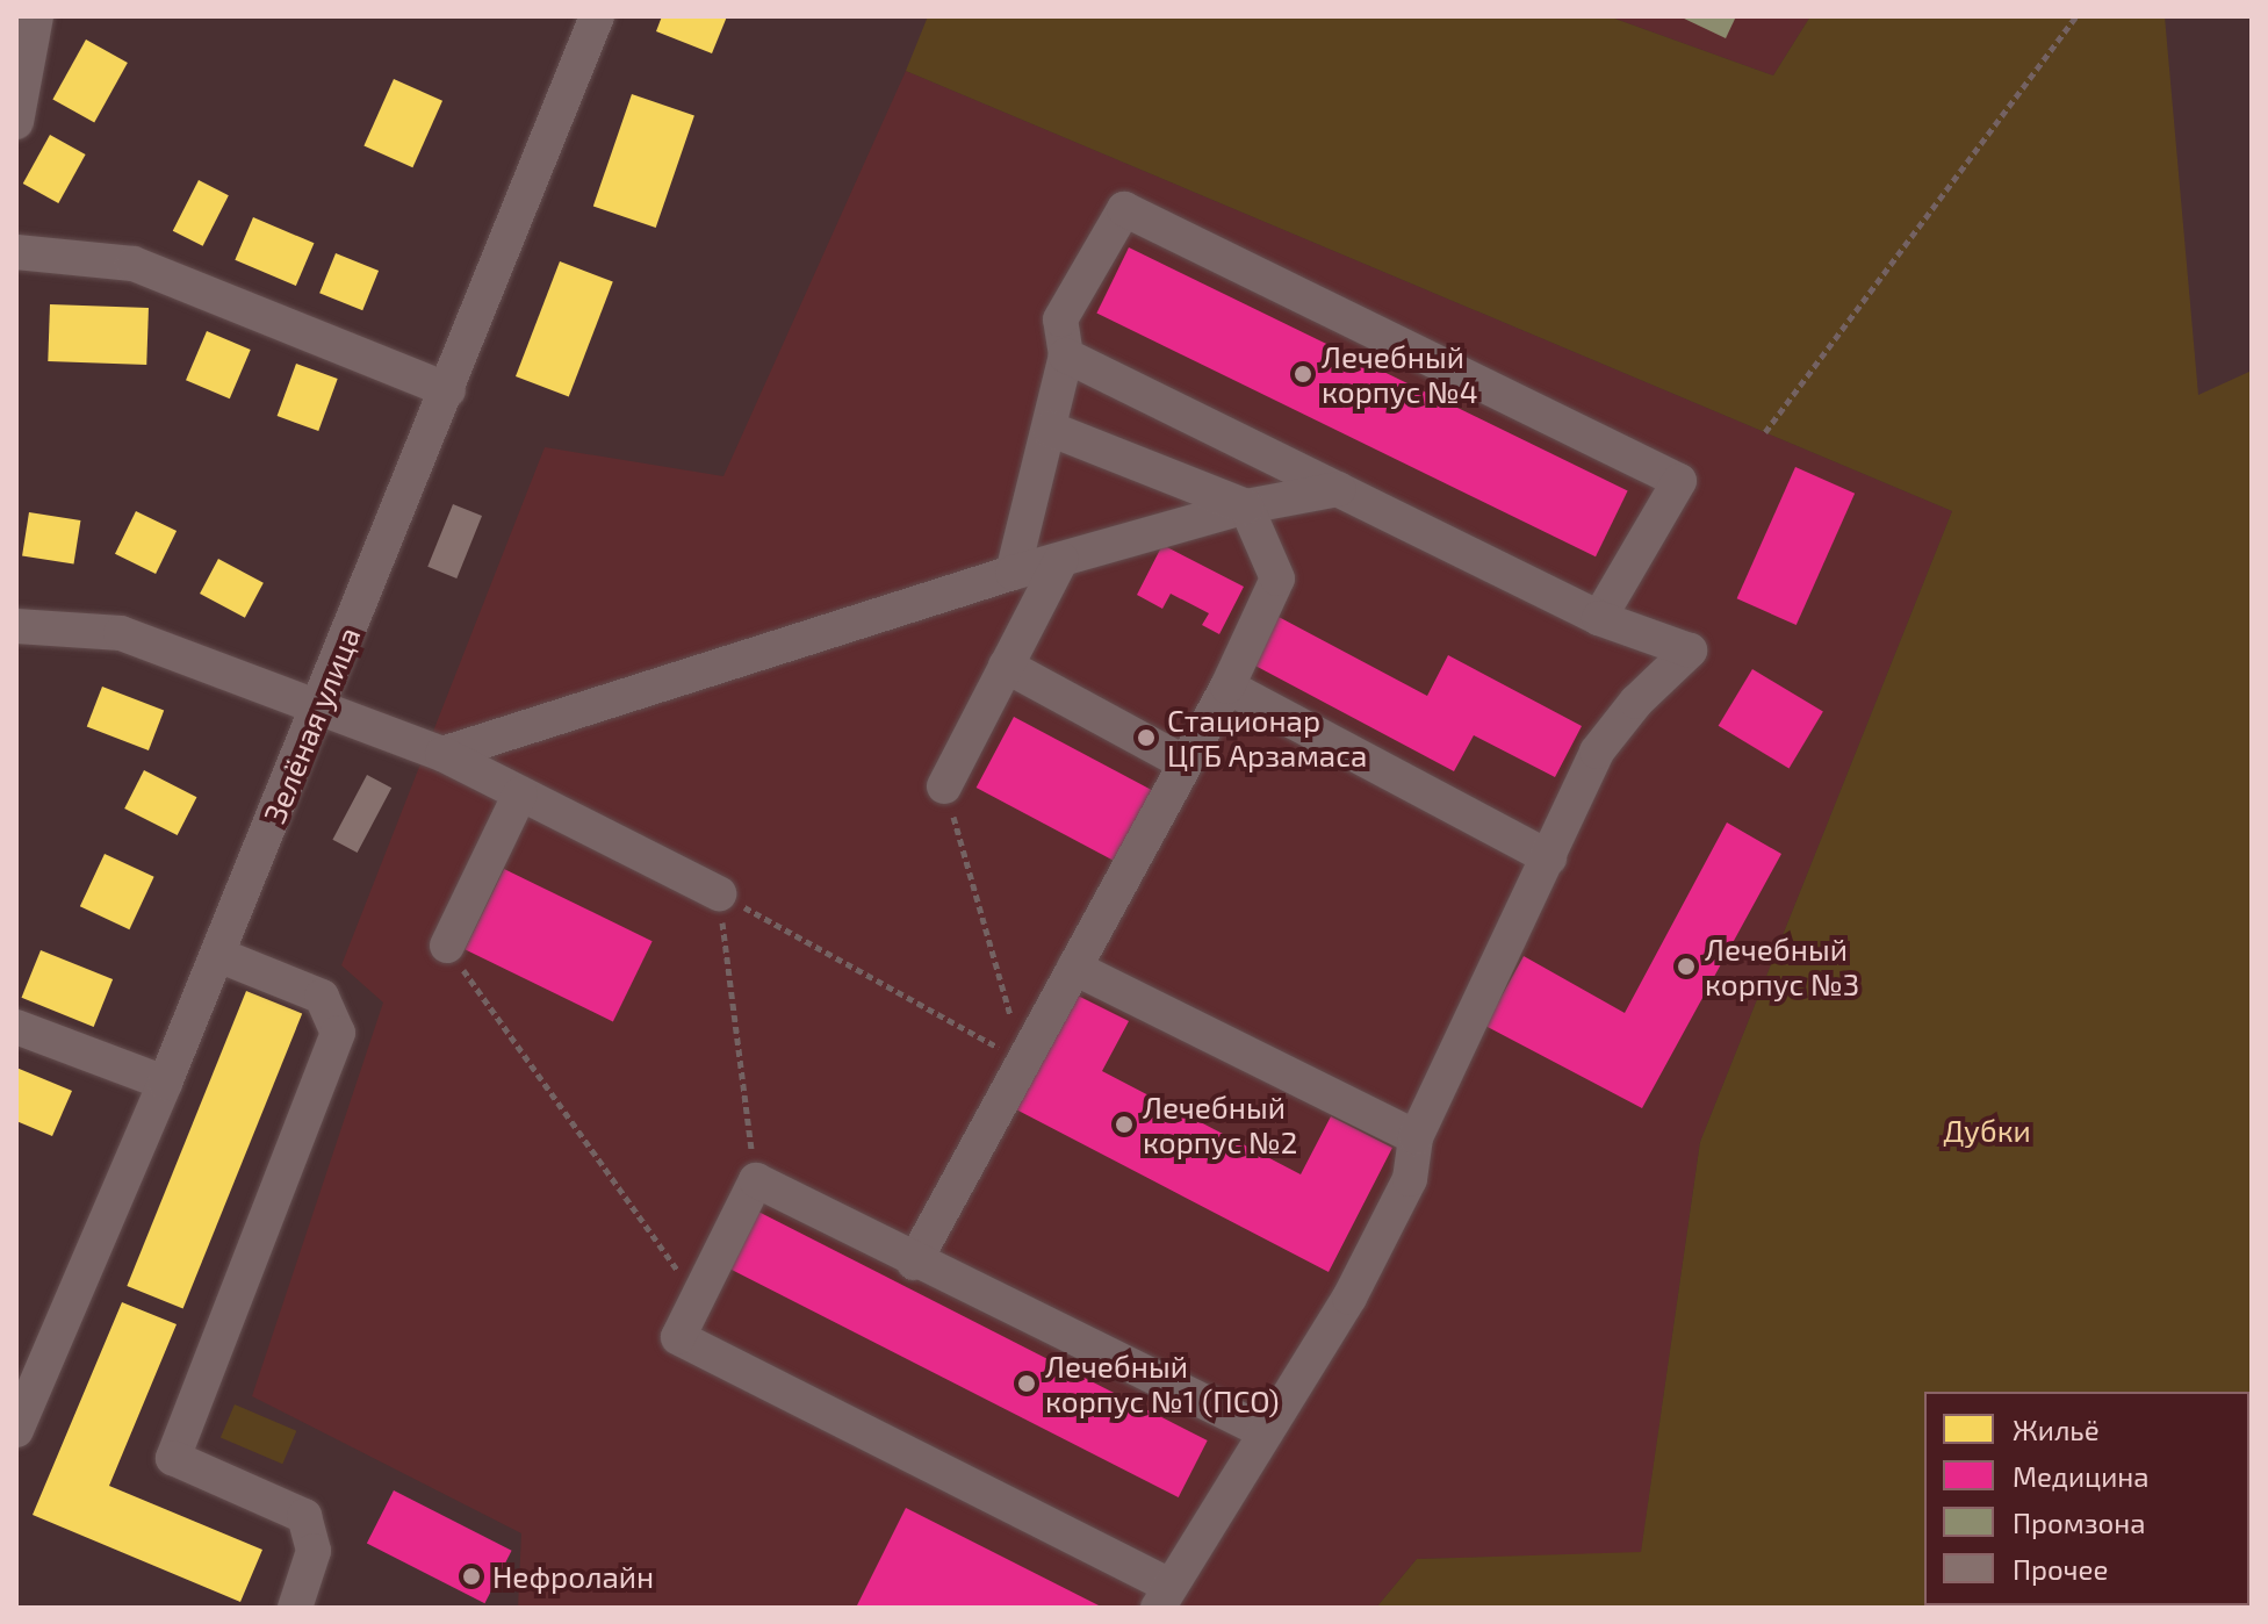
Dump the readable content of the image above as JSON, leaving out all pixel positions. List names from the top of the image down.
{
  "streets": {
    "street": ["Зелёная улица"]
  },
  "parks": ["Дубки"],
  "places": [
    "Лечебный корпус №4",
    "Стационар ЦГБ Арзамаса",
    "Лечебный корпус №3",
    "Лечебный корпус №2",
    "Лечебный корпус №1 (ПСО)",
    "Нефролайн"
  ],
  "legend": [
    "Жильё",
    "Медицина",
    "Промзона",
    "Прочее"
  ]
}
